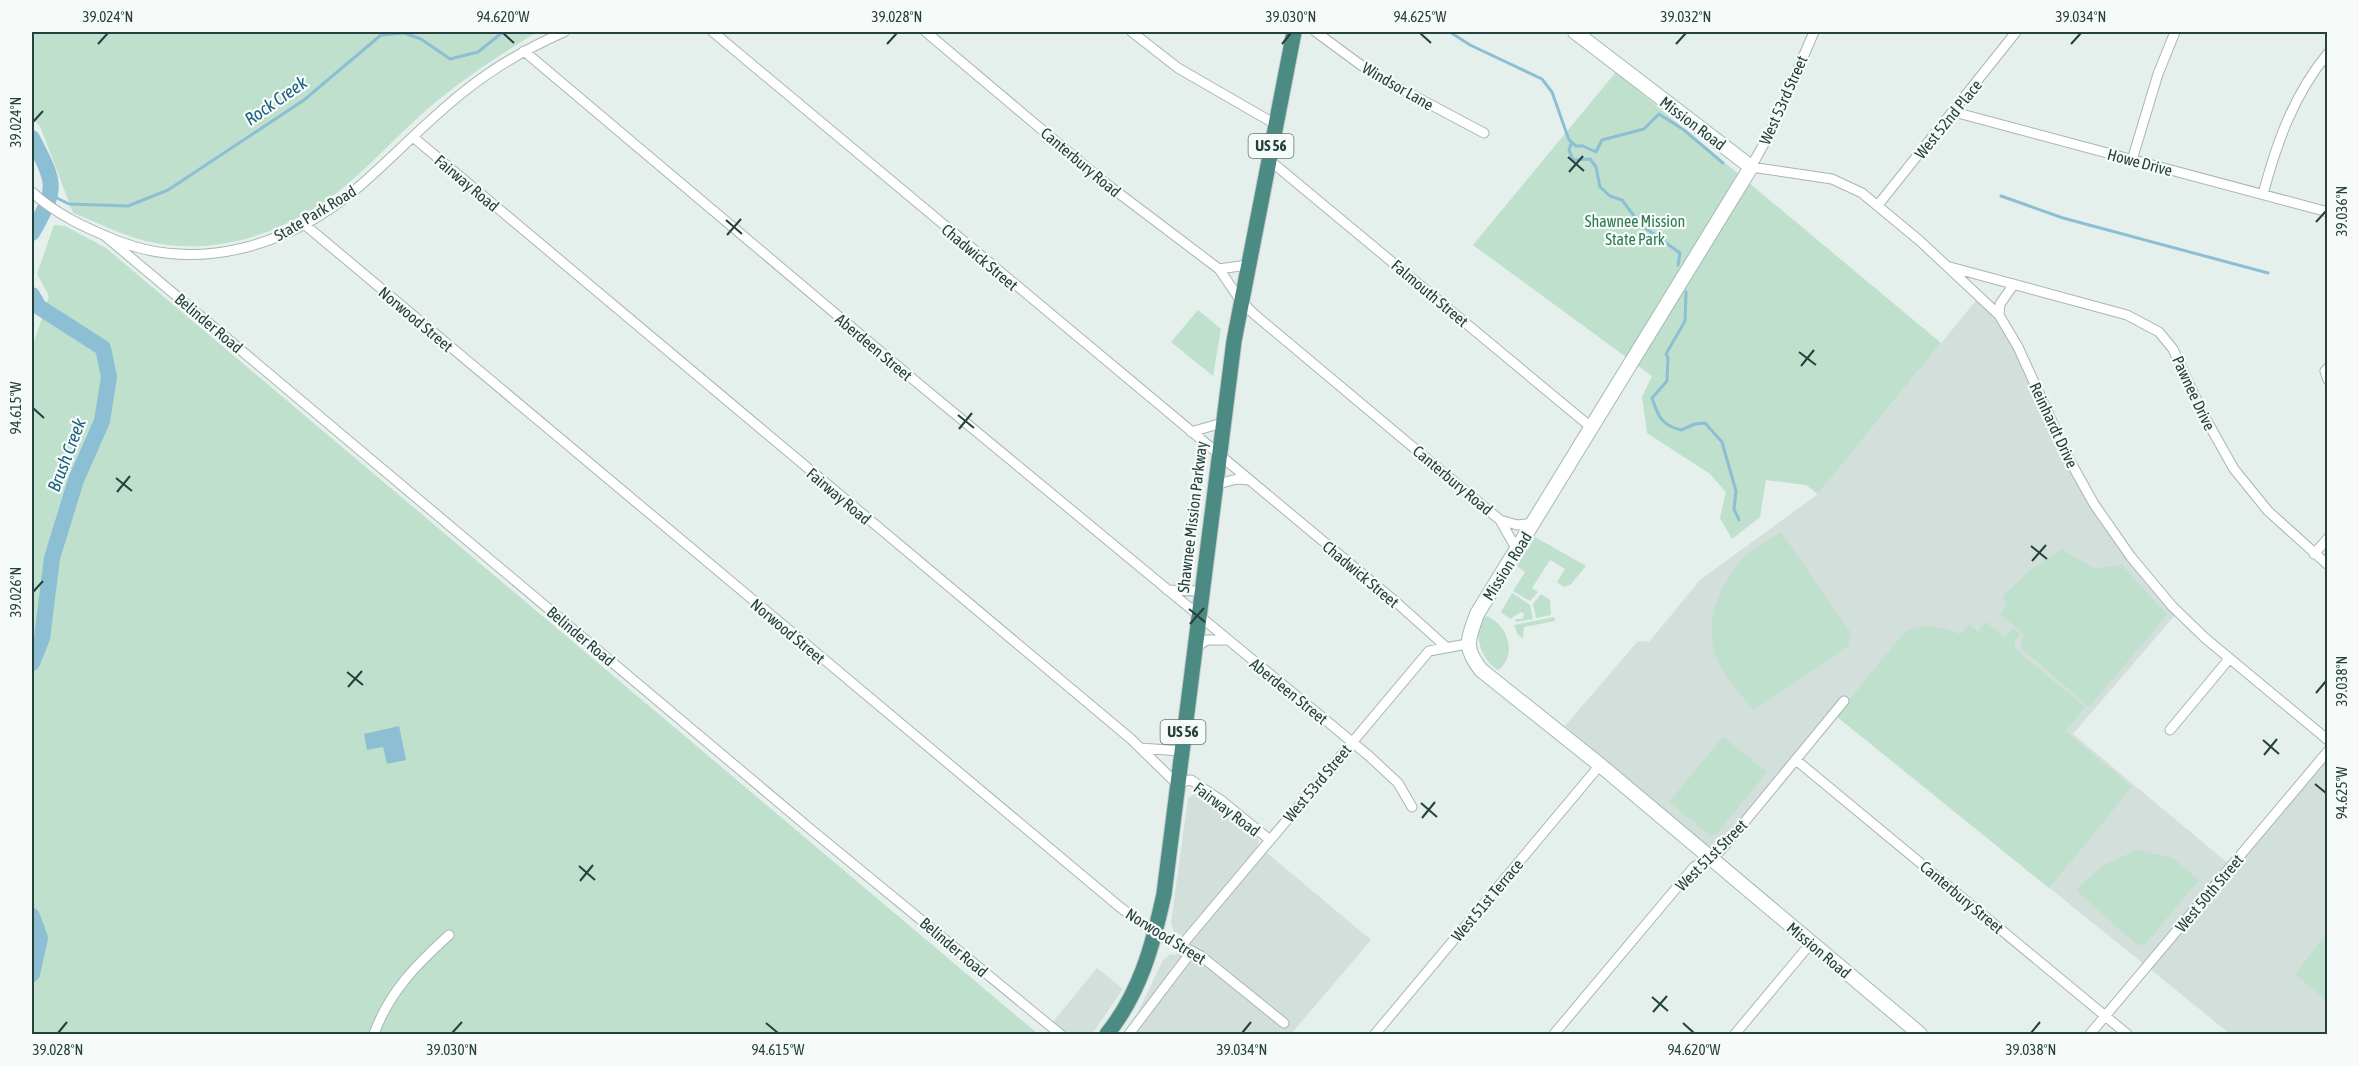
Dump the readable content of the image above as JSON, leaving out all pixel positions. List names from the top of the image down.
{
  "streets": {
    "highway": ["US 56", "Shawnee Mission Parkway"],
    "main road": ["Mission Road"],
    "street": [
      "Windsor Lane",
      "West 53rd Street",
      "West 52nd Place",
      "Canterbury Road",
      "Howe Drive",
      "Fairway Road",
      "State Park Road",
      "Chadwick Street",
      "Falmouth Street",
      "Norwood Street",
      "Belinder Road",
      "Aberdeen Street",
      "Pawnee Drive",
      "Reinhardt Drive",
      "West 51st Street",
      "West 50th Street",
      "Canterbury Street",
      "West 51st Terrace"
    ]
  },
  "crossings": [
    ["West 53rd Street", "Mission Road"],
    ["West 53rd Street", "Fairway Road"],
    ["West 53rd Street", "Chadwick Street"],
    ["West 53rd Street", "Norwood Street"],
    ["West 53rd Street", "Aberdeen Street"],
    ["West 53rd Street", "Reinhardt Drive"],
    ["West 52nd Place", "Howe Drive"],
    ["West 52nd Place", "Reinhardt Drive"],
    ["Mission Road", "Canterbury Road"],
    ["Mission Road", "Falmouth Street"],
    ["Mission Road", "Reinhardt Drive"],
    ["Mission Road", "West 51st Street"],
    ["Mission Road", "West 51st Terrace"],
    ["Canterbury Road", "Shawnee Mission Parkway"],
    ["Fairway Road", "State Park Road"],
    ["Fairway Road", "Shawnee Mission Parkway"],
    ["State Park Road", "Norwood Street"],
    ["State Park Road", "Belinder Road"],
    ["State Park Road", "Aberdeen Street"],
    ["Chadwick Street", "Shawnee Mission Parkway"],
    ["Falmouth Street", "Shawnee Mission Parkway"],
    ["Norwood Street", "Shawnee Mission Parkway"],
    ["Aberdeen Street", "Shawnee Mission Parkway"],
    ["Pawnee Drive", "Reinhardt Drive"],
    ["West 51st Street", "Canterbury Street"],
    ["West 50th Street", "Canterbury Street"]
  ],
  "water": ["Rock Creek", "Brush Creek"],
  "parks": ["Shawnee Mission State Park"],
  "coordinates": [
    "39.024°N",
    "94.620°W",
    "39.028°N",
    "39.030°N",
    "94.625°W",
    "39.032°N",
    "39.034°N",
    "39.036°N",
    "94.615°W",
    "39.026°N",
    "39.038°N"
  ]
}
